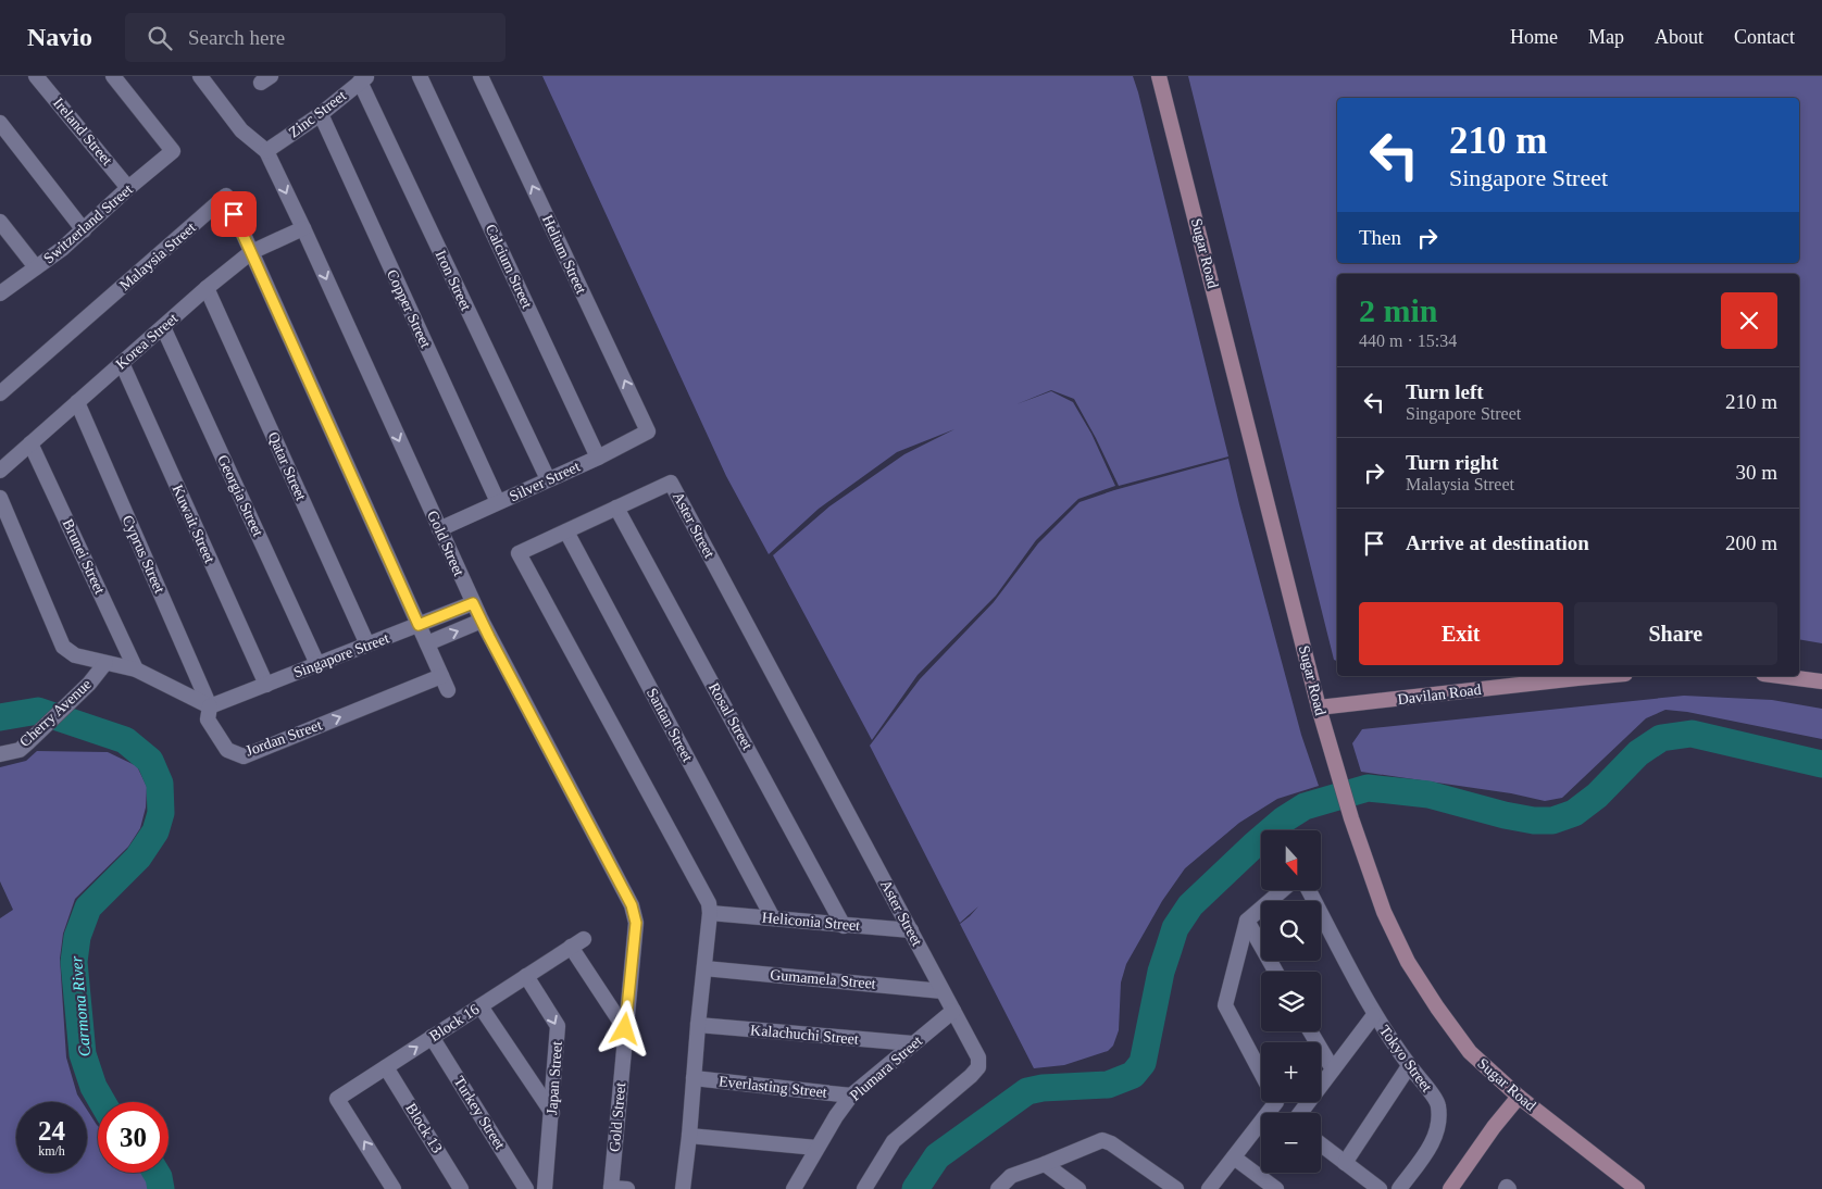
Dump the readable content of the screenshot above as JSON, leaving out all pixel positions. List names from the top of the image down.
{
  "streets": {
    "main road": ["Sugar Road", "Davilan Road"],
    "street": [
      "Zinc Street",
      "Ireland Street",
      "Switzerland Street",
      "Helium Street",
      "Malaysia Street",
      "Calcium Street",
      "Iron Street",
      "Copper Street",
      "Korea Street",
      "Qatar Street",
      "Silver Street",
      "Georgia Street",
      "Kuwait Street",
      "Aster Street",
      "Gold Street",
      "Cyprus Street",
      "Brunei Street",
      "Singapore Street",
      "Cherry Avenue",
      "Rosal Street",
      "Santan Street",
      "Jordan Street",
      "Heliconia Street",
      "Gumamela Street",
      "Block 16",
      "Kalachuchi Street",
      "Tokyo Street",
      "Plumara Street",
      "Japan Street",
      "Everlasting Street",
      "Turkey Street",
      "Block 13"
    ]
  },
  "crossings": [
    ["Zinc Street", "Iron Street"],
    ["Zinc Street", "Copper Street"],
    ["Zinc Street", "Gold Street"],
    ["Ireland Street", "Switzerland Street"],
    ["Sugar Road", "Davilan Road"],
    ["Helium Street", "Silver Street"],
    ["Malaysia Street", "Korea Street"],
    ["Malaysia Street", "Singapore Street"],
    ["Malaysia Street", "Jordan Street"],
    ["Calcium Street", "Silver Street"],
    ["Iron Street", "Silver Street"],
    ["Copper Street", "Silver Street"],
    ["Korea Street", "Qatar Street"],
    ["Korea Street", "Georgia Street"],
    ["Korea Street", "Kuwait Street"],
    ["Korea Street", "Gold Street"],
    ["Korea Street", "Cyprus Street"],
    ["Korea Street", "Brunei Street"],
    ["Qatar Street", "Singapore Street"],
    ["Silver Street", "Gold Street"],
    ["Georgia Street", "Singapore Street"],
    ["Kuwait Street", "Singapore Street"],
    ["Aster Street", "Rosal Street"],
    ["Aster Street", "Santan Street"],
    ["Aster Street", "Heliconia Street"],
    ["Aster Street", "Gumamela Street"],
    ["Aster Street", "Kalachuchi Street"],
    ["Aster Street", "Plumara Street"],
    ["Aster Street", "Everlasting Street"],
    ["Gold Street", "Singapore Street"],
    ["Gold Street", "Block 16"],
    ["Cyprus Street", "Singapore Street"],
    ["Cyprus Street", "Jordan Street"],
    ["Singapore Street", "Jordan Street"],
    ["Rosal Street", "Heliconia Street"],
    ["Santan Street", "Heliconia Street"],
    ["Block 16", "Japan Street"],
    ["Block 16", "Turkey Street"],
    ["Block 16", "Block 13"],
    ["Kalachuchi Street", "Plumara Street"],
    ["Plumara Street", "Everlasting Street"]
  ],
  "one_way": ["Helium Street", "Gold Street", "Jordan Street"],
  "water": ["Carmona River"],
  "north": "bottom",
  "page": {
    "header": "Navio",
    "search": "Search here",
    "nav": [
      "Home",
      "Map",
      "About",
      "Contact"
    ],
    "turn": ["210 m", "Singapore Street"],
    "then": "Then",
    "heading": ["2 min", "440 m · 15:34"],
    "list": [
      {
        "name": "Turn left",
        "note": "Singapore Street",
        "value": "210 m"
      },
      {
        "name": "Turn right",
        "note": "Malaysia Street",
        "value": "30 m"
      },
      {
        "name": "Arrive at destination",
        "value": "200 m"
      }
    ],
    "buttons": ["Exit", "Share"],
    "map_buttons": ["+", "−"],
    "speed": "24 km/h",
    "limit": "30"
  }
}
